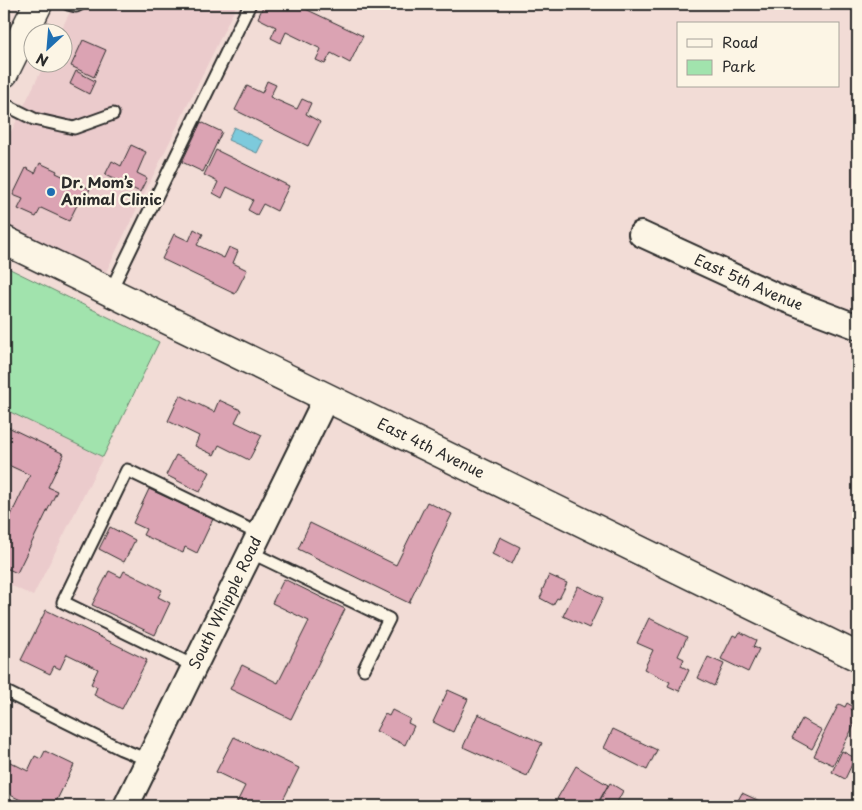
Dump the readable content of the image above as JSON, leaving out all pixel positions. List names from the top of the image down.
{
  "streets": {
    "street": ["East 5th Avenue", "East 4th Avenue", "South Whipple Road"]
  },
  "crossings": [
    ["East 4th Avenue", "South Whipple Road"]
  ],
  "places": ["Dr. Mom’s Animal Clinic"],
  "legend": ["Road", "Park"],
  "north": "bottom left"
}
